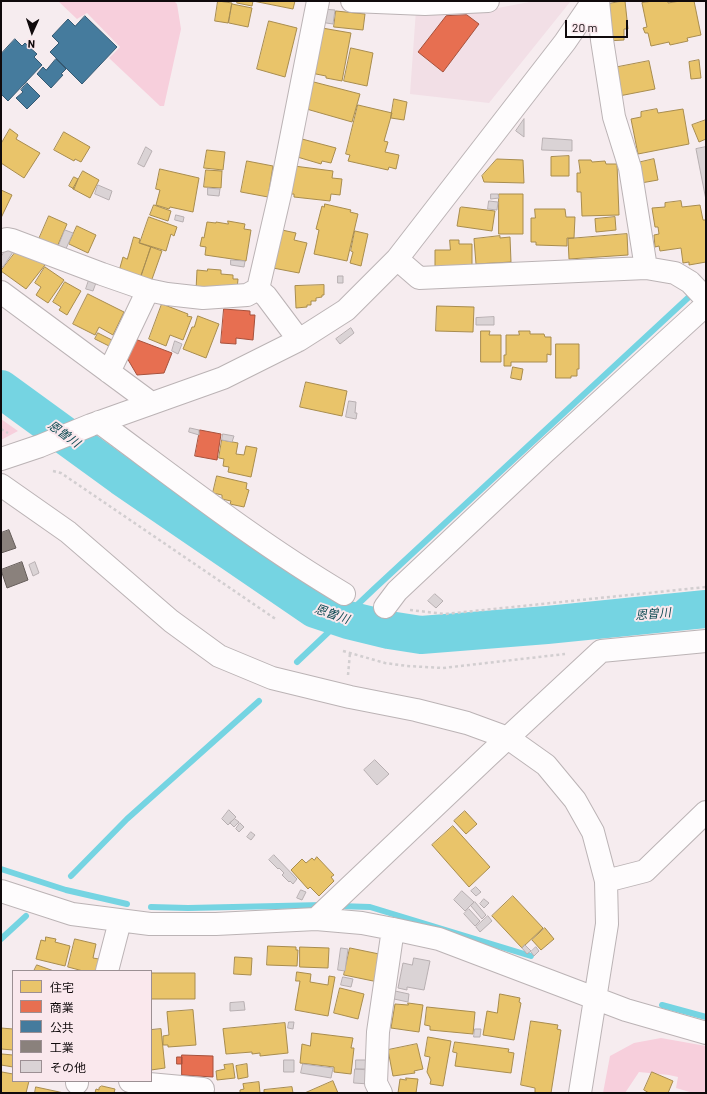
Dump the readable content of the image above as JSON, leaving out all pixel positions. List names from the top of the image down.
{
  "water": ["恩曽川"],
  "legend": [
    "住宅",
    "商業",
    "公共",
    "工業",
    "その他"
  ],
  "scale_bar": "20 m",
  "north": "bottom"
}
